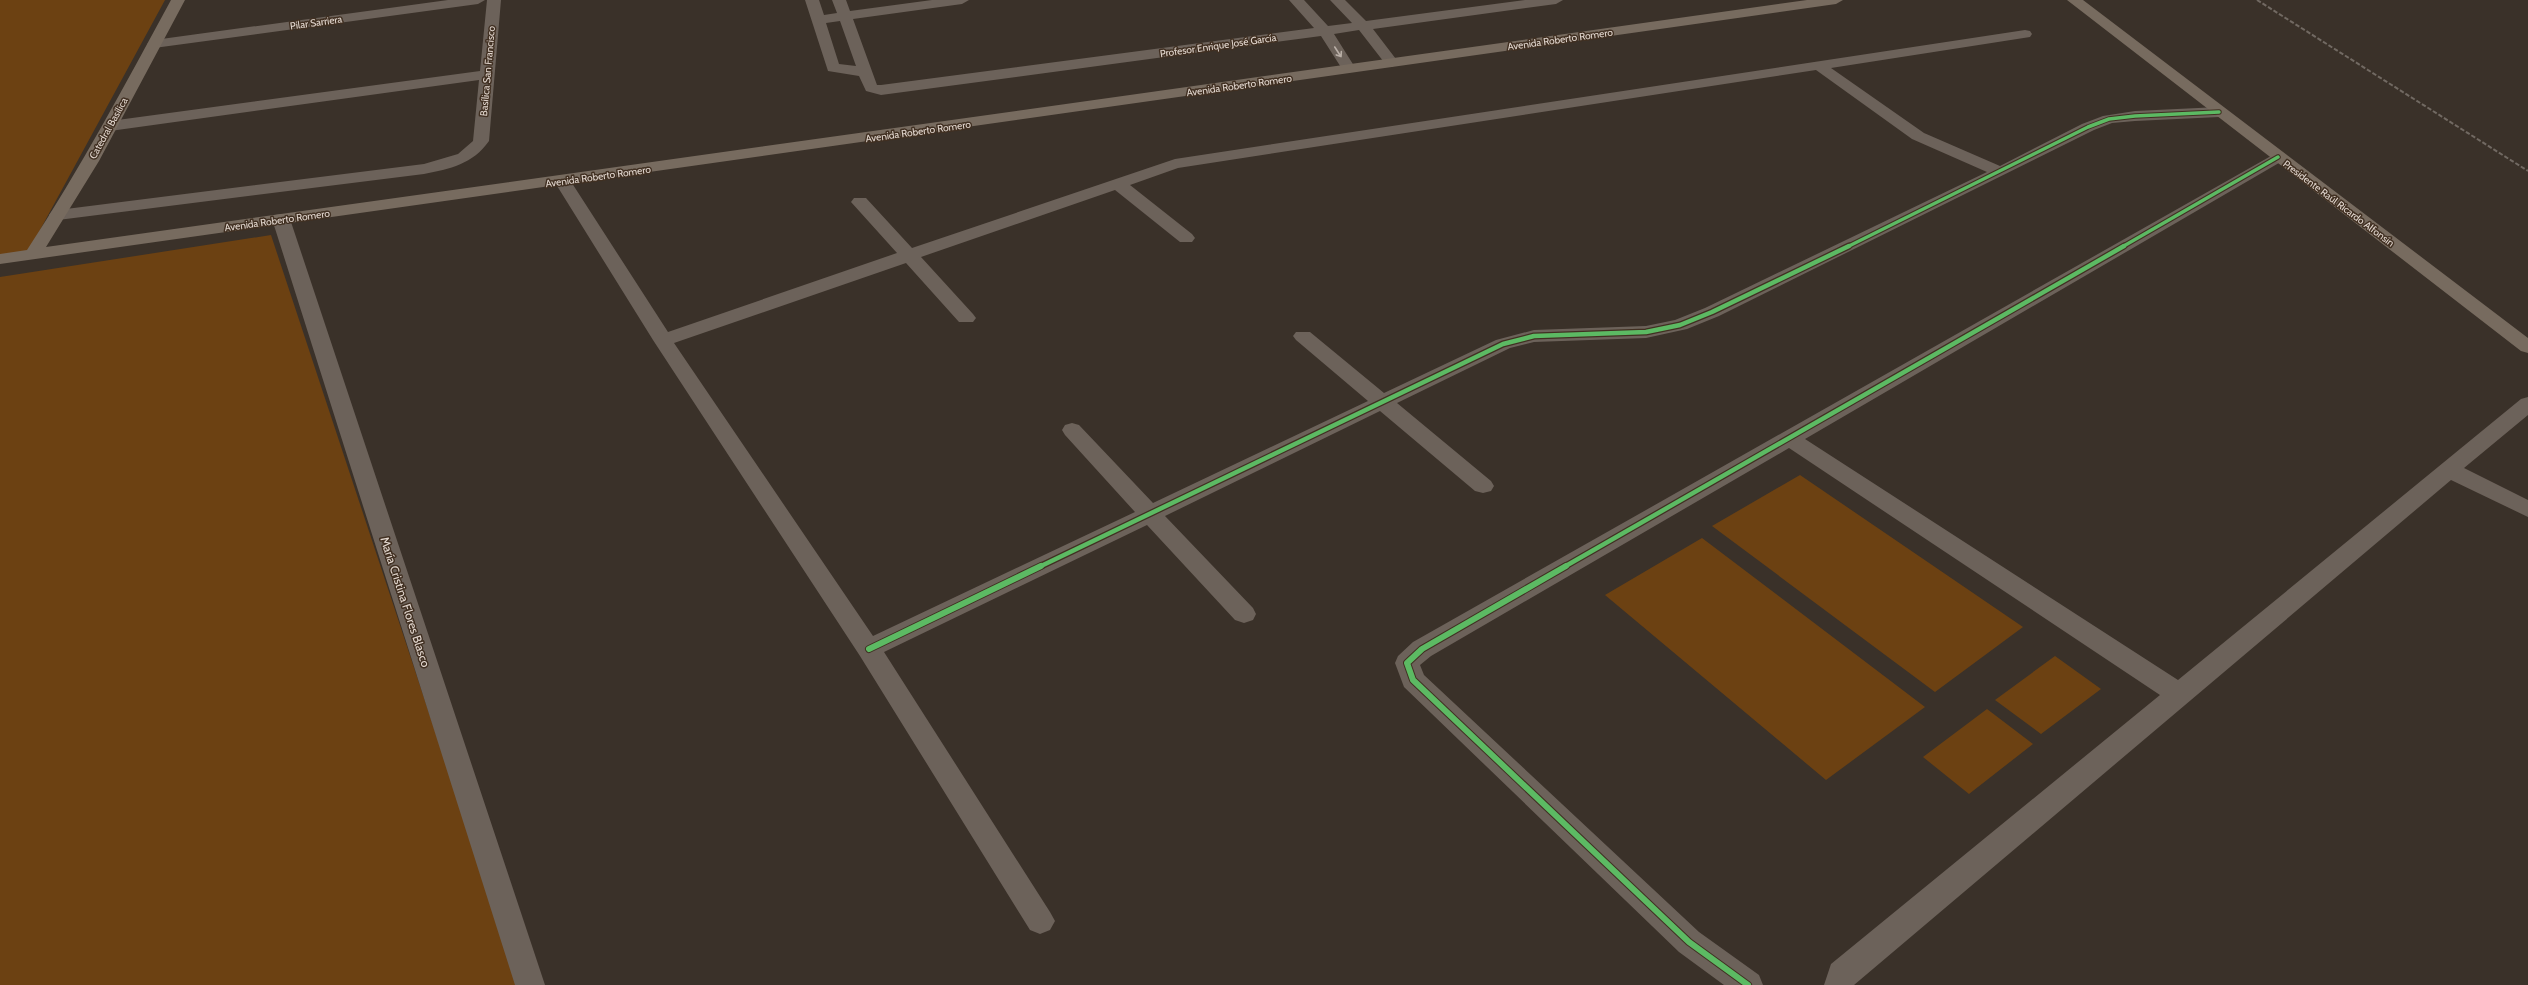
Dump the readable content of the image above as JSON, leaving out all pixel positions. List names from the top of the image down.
{
  "streets": {
    "main road": ["Avenida Roberto Romero", "Catedral Basílica", "Presidente Raúl Ricardo Alfonsín"],
    "street": [
      "Pilar Sarriera",
      "Profesor Enrique José García",
      "Basílica San Francisco",
      "María Cristina Flores Blasco"
    ]
  },
  "crossings": [
    ["Pilar Sarriera", "Catedral Basílica"],
    ["Avenida Roberto Romero", "Catedral Basílica"],
    ["Avenida Roberto Romero", "María Cristina Flores Blasco"],
    ["Basílica San Francisco", "Catedral Basílica"]
  ]
}
